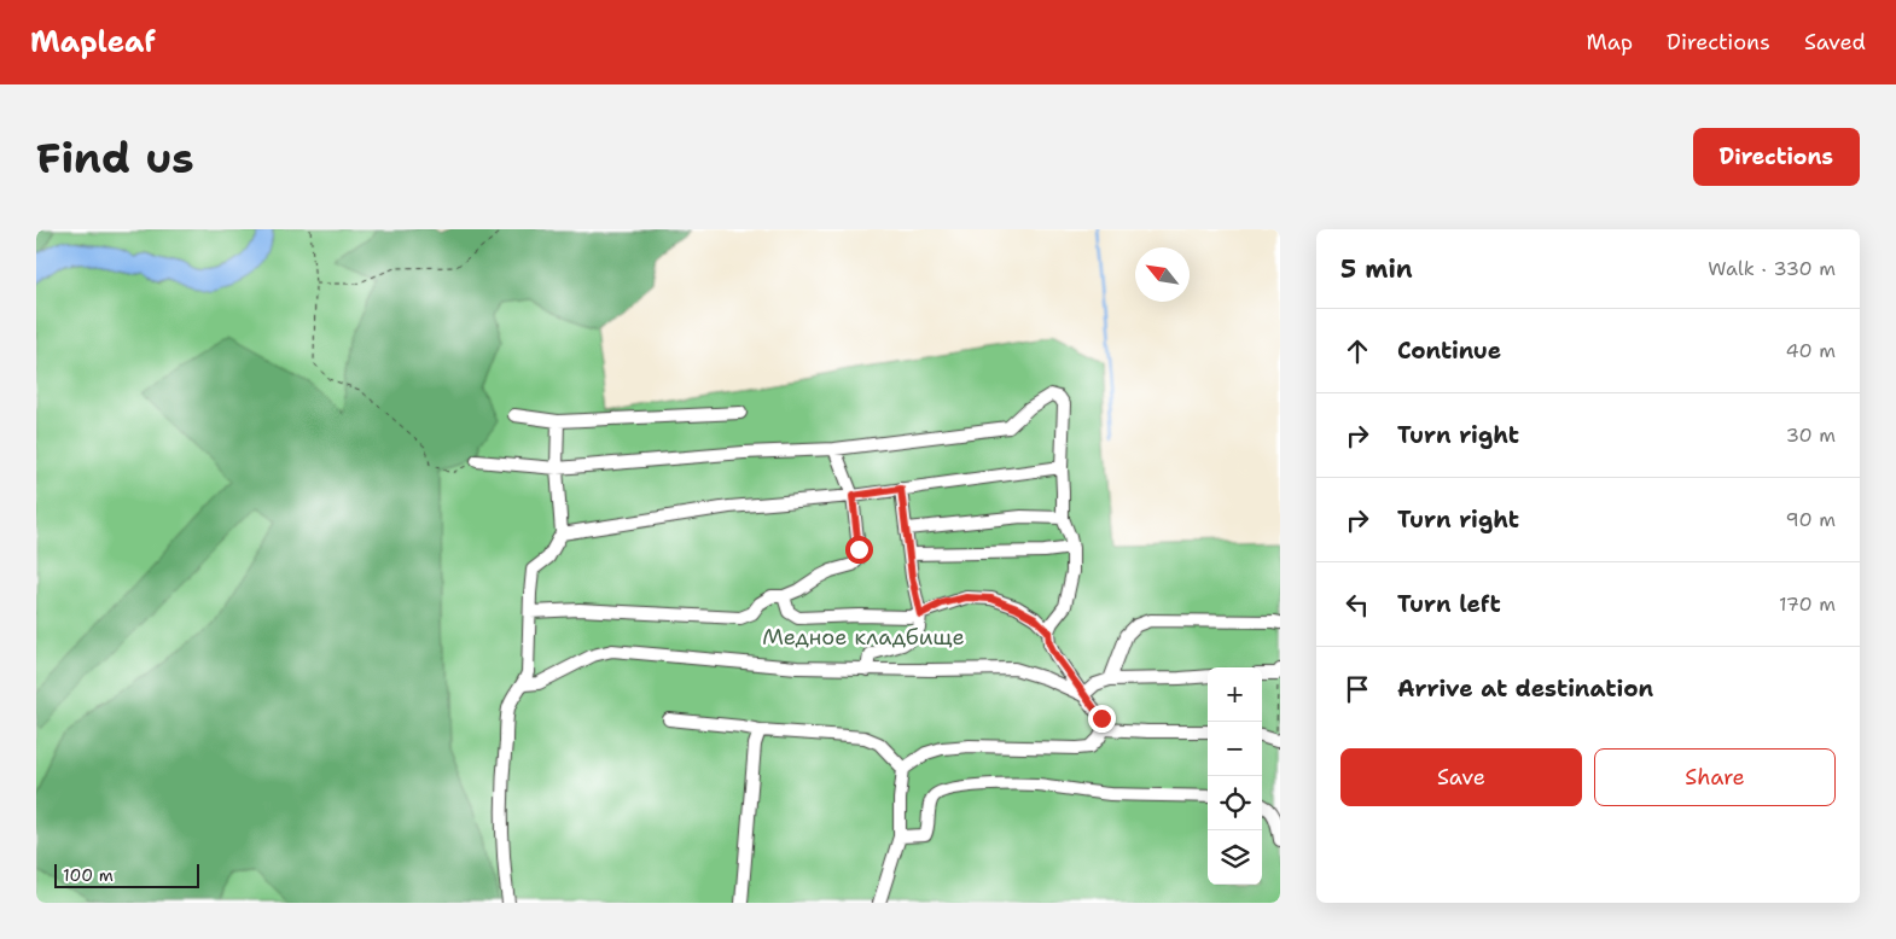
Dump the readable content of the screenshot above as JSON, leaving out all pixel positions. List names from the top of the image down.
{
  "parks": ["Медное кладбище"],
  "scale_bar": "100 m",
  "north": "top left",
  "page": {
    "header": "Mapleaf",
    "nav": ["Map", "Directions", "Saved"],
    "buttons": [
      "Directions",
      ["Save", "Share"]
    ],
    "title": "Find us",
    "heading": ["5 min", "Walk · 330 m"],
    "list": [
      ["Continue", "40 m"],
      ["Turn right", "30 m"],
      ["Turn right", "90 m"],
      ["Turn left", "170 m"],
      "Arrive at destination"
    ],
    "map_buttons": ["+", "−"],
    "scale": "100 m"
  }
}
